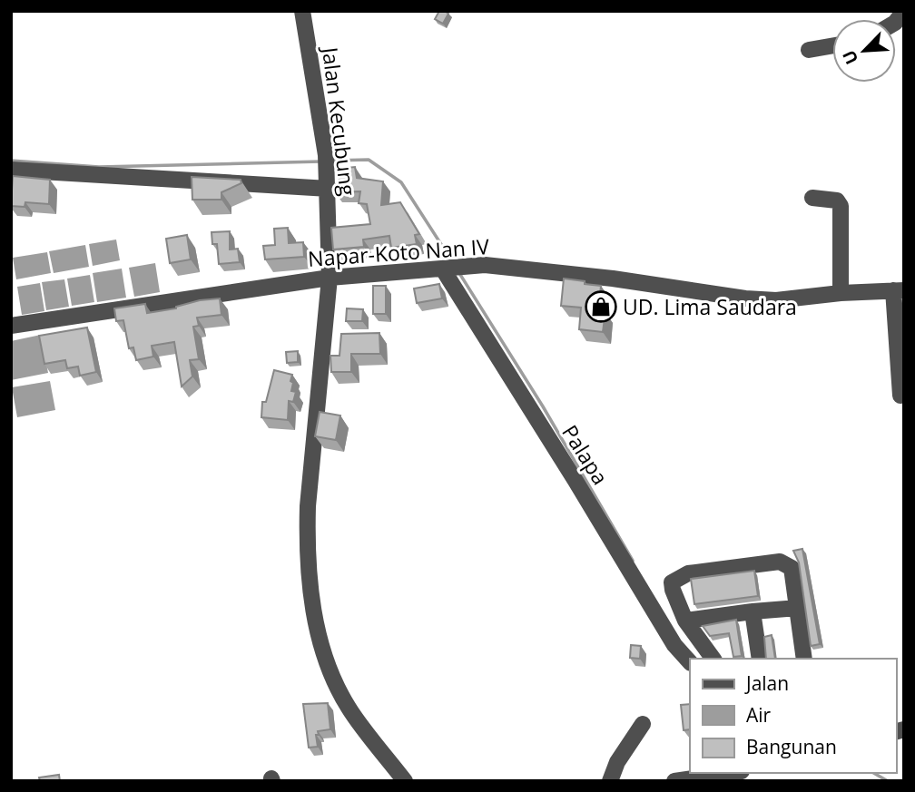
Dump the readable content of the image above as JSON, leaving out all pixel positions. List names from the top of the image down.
{
  "streets": {
    "street": ["Jalan Kecubung", "Napar-Koto Nan IV", "Palapa"]
  },
  "crossings": [
    ["Jalan Kecubung", "Napar-Koto Nan IV"],
    ["Napar-Koto Nan IV", "Palapa"]
  ],
  "places": {
    "shop": ["UD. Lima Saudara"]
  },
  "legend": ["Jalan", "Air", "Bangunan"],
  "north": "bottom left"
}
